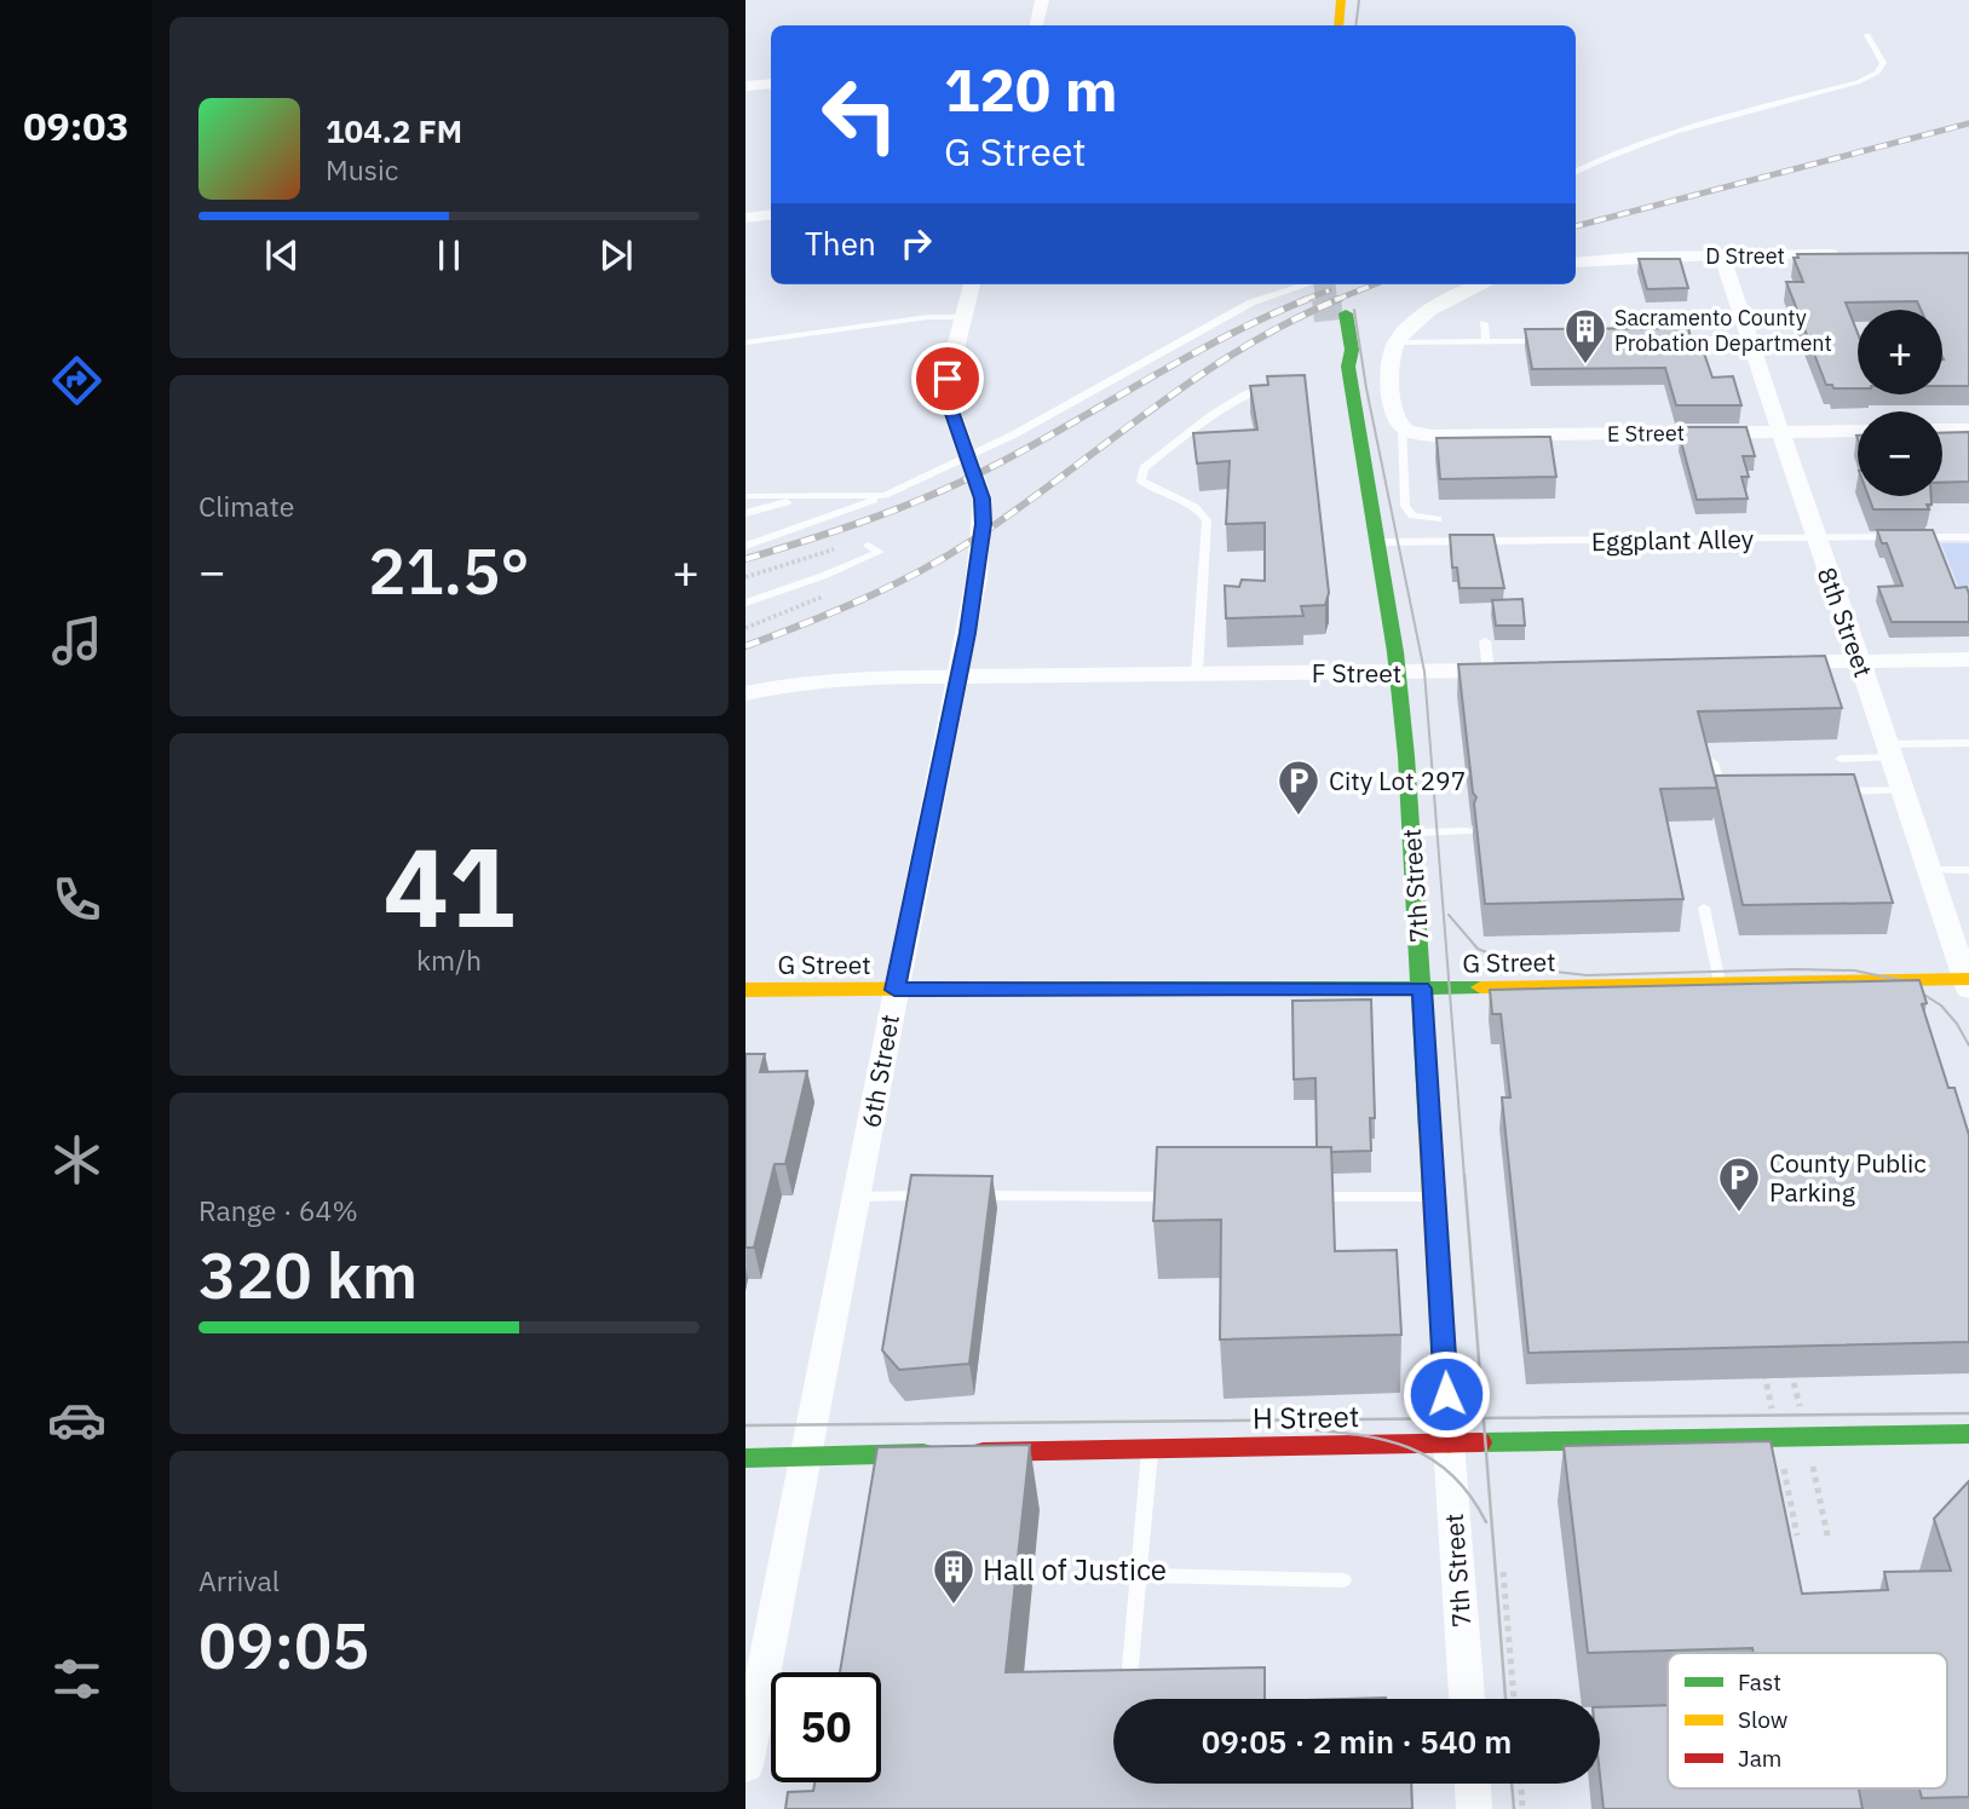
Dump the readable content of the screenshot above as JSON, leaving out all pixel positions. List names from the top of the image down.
{
  "streets": {
    "main road": ["7th Street", "G Street", "H Street"],
    "street": [
      "D Street",
      "E Street",
      "8th Street",
      "F Street",
      "6th Street"
    ],
    "lane": ["Eggplant Alley"]
  },
  "crossings": [
    ["D Street", "8th Street"],
    ["E Street", "8th Street"],
    ["Eggplant Alley", "8th Street"],
    ["Eggplant Alley", "7th Street"],
    ["8th Street", "G Street"],
    ["F Street", "7th Street"],
    ["7th Street", "G Street"],
    ["7th Street", "H Street"],
    ["G Street", "6th Street"],
    ["6th Street", "H Street"]
  ],
  "places": {
    "building": ["Sacramento County Probation Department", "Hall of Justice"],
    "parking": ["City Lot 297", "County Public Parking"]
  },
  "legend": ["Fast", "Slow", "Jam"],
  "page": {
    "tabs": "09:03",
    "turn": ["120 m", "G Street"],
    "song": ["104.2 FM", "Music"],
    "then": "Then",
    "map_buttons": ["+", "−"],
    "tile": [
      "Climate",
      ["41", "km/h"],
      ["Range · 64%", "320 km"],
      ["Arrival", "09:05"]
    ],
    "heat": ["−", "21.5°", "+"],
    "limit": "50",
    "trip": "09:05 · 2 min · 540 m"
  }
}
